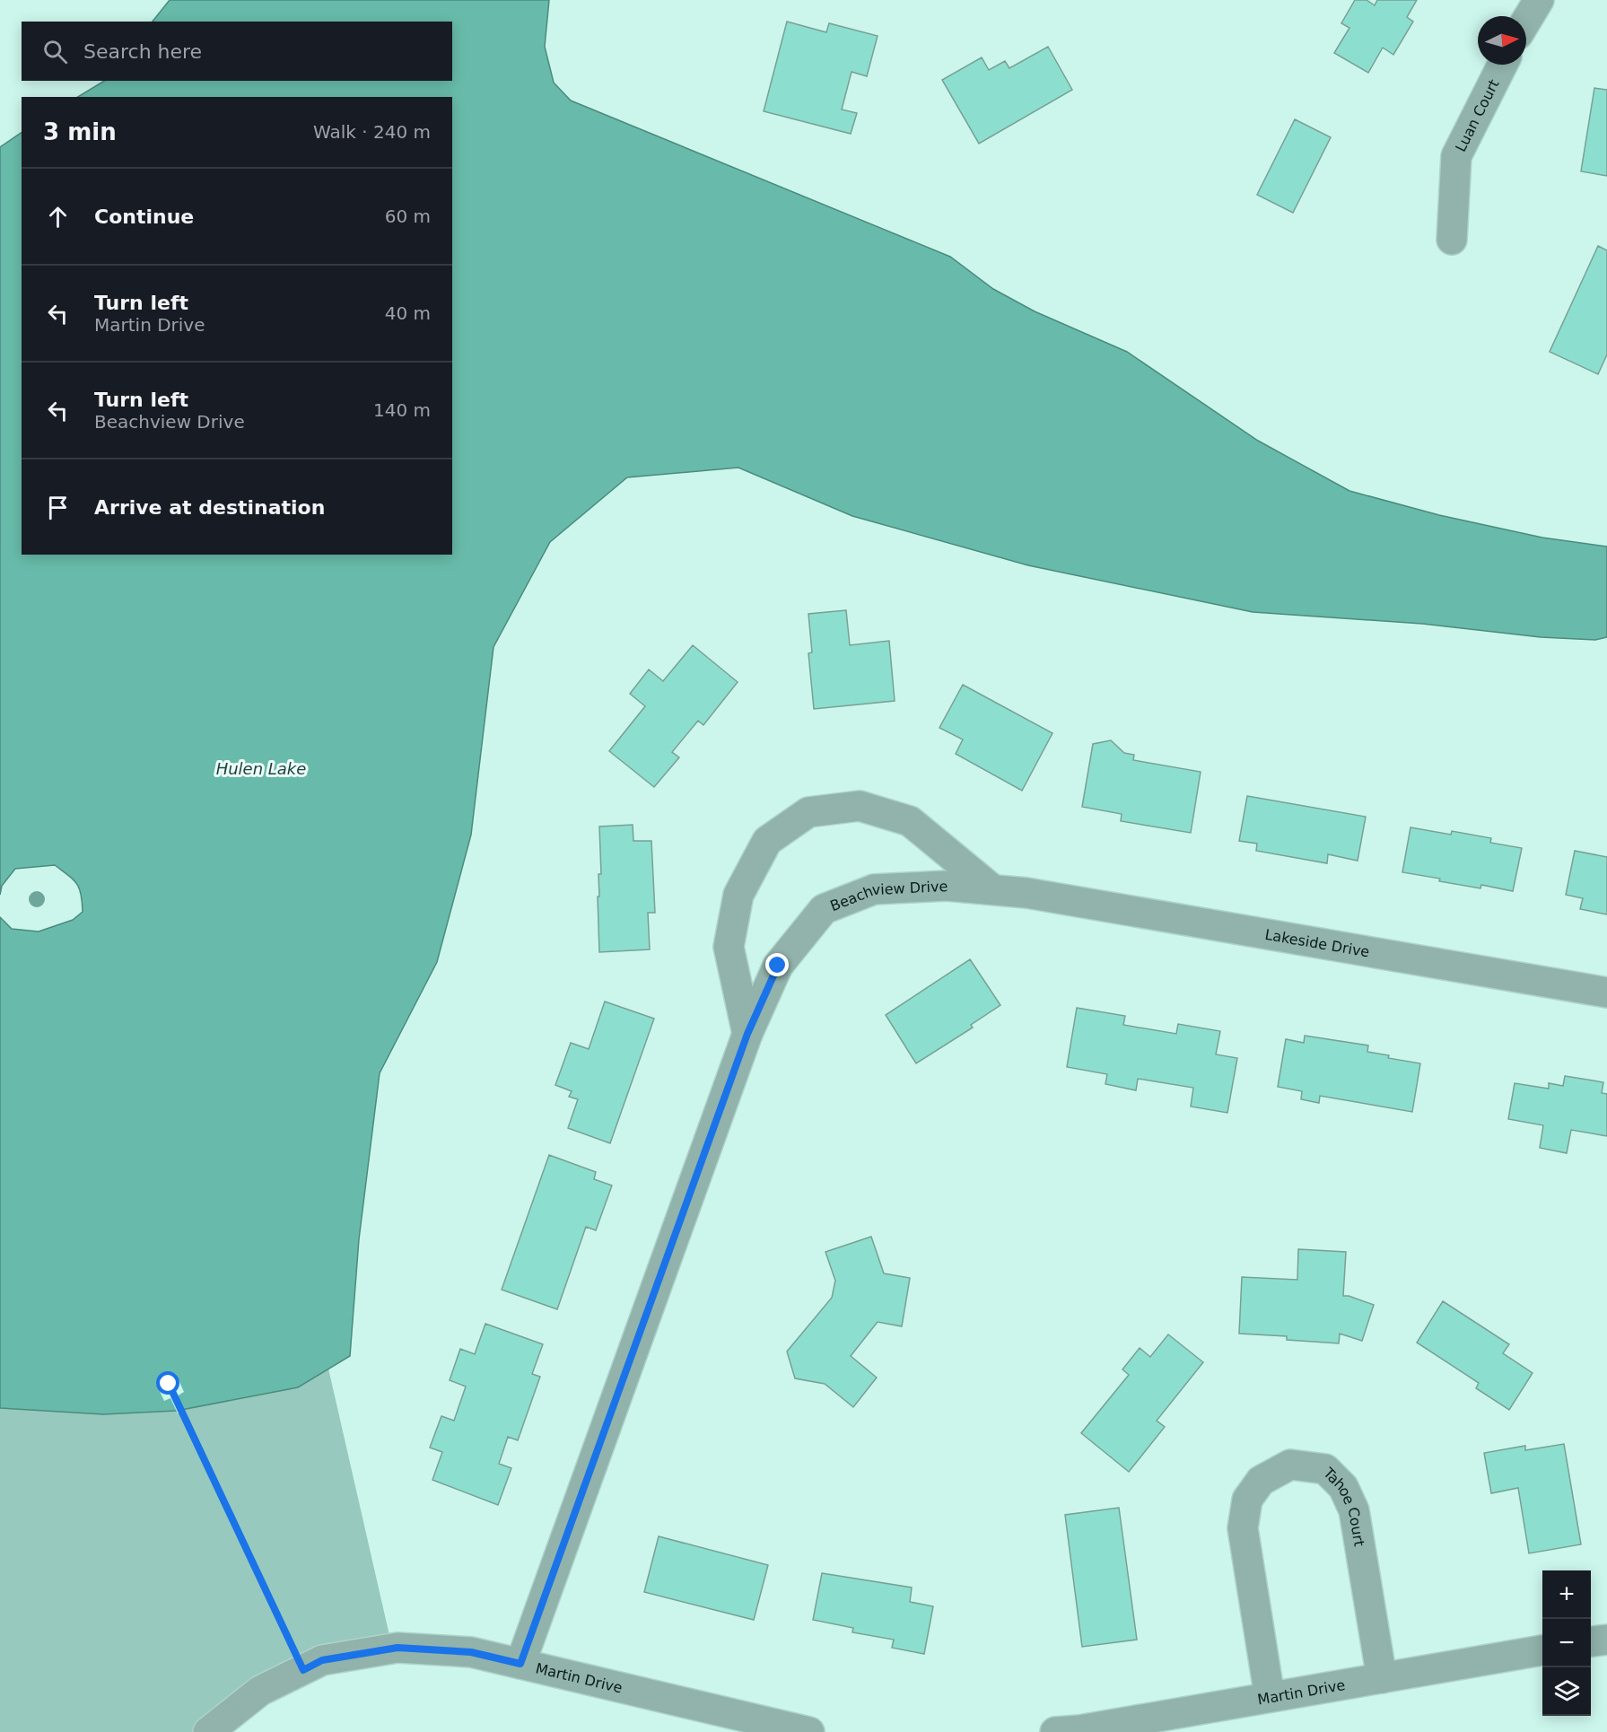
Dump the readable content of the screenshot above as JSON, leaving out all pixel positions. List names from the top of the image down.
{
  "streets": {
    "street": [
      "Luan Court",
      "Beachview Drive",
      "Lakeside Drive",
      "Tahoe Court",
      "Martin Drive"
    ]
  },
  "crossings": [
    ["Beachview Drive", "Lakeside Drive"],
    ["Beachview Drive", "Martin Drive"],
    ["Tahoe Court", "Martin Drive"]
  ],
  "water": ["Hulen Lake"],
  "north": "right",
  "page": {
    "search": "Search here",
    "heading": ["3 min", "Walk · 240 m"],
    "list": [
      ["Continue", "60 m"],
      ["Turn left", "Martin Drive", "40 m"],
      ["Turn left", "Beachview Drive", "140 m"],
      "Arrive at destination"
    ],
    "map_buttons": ["+", "−"]
  }
}
